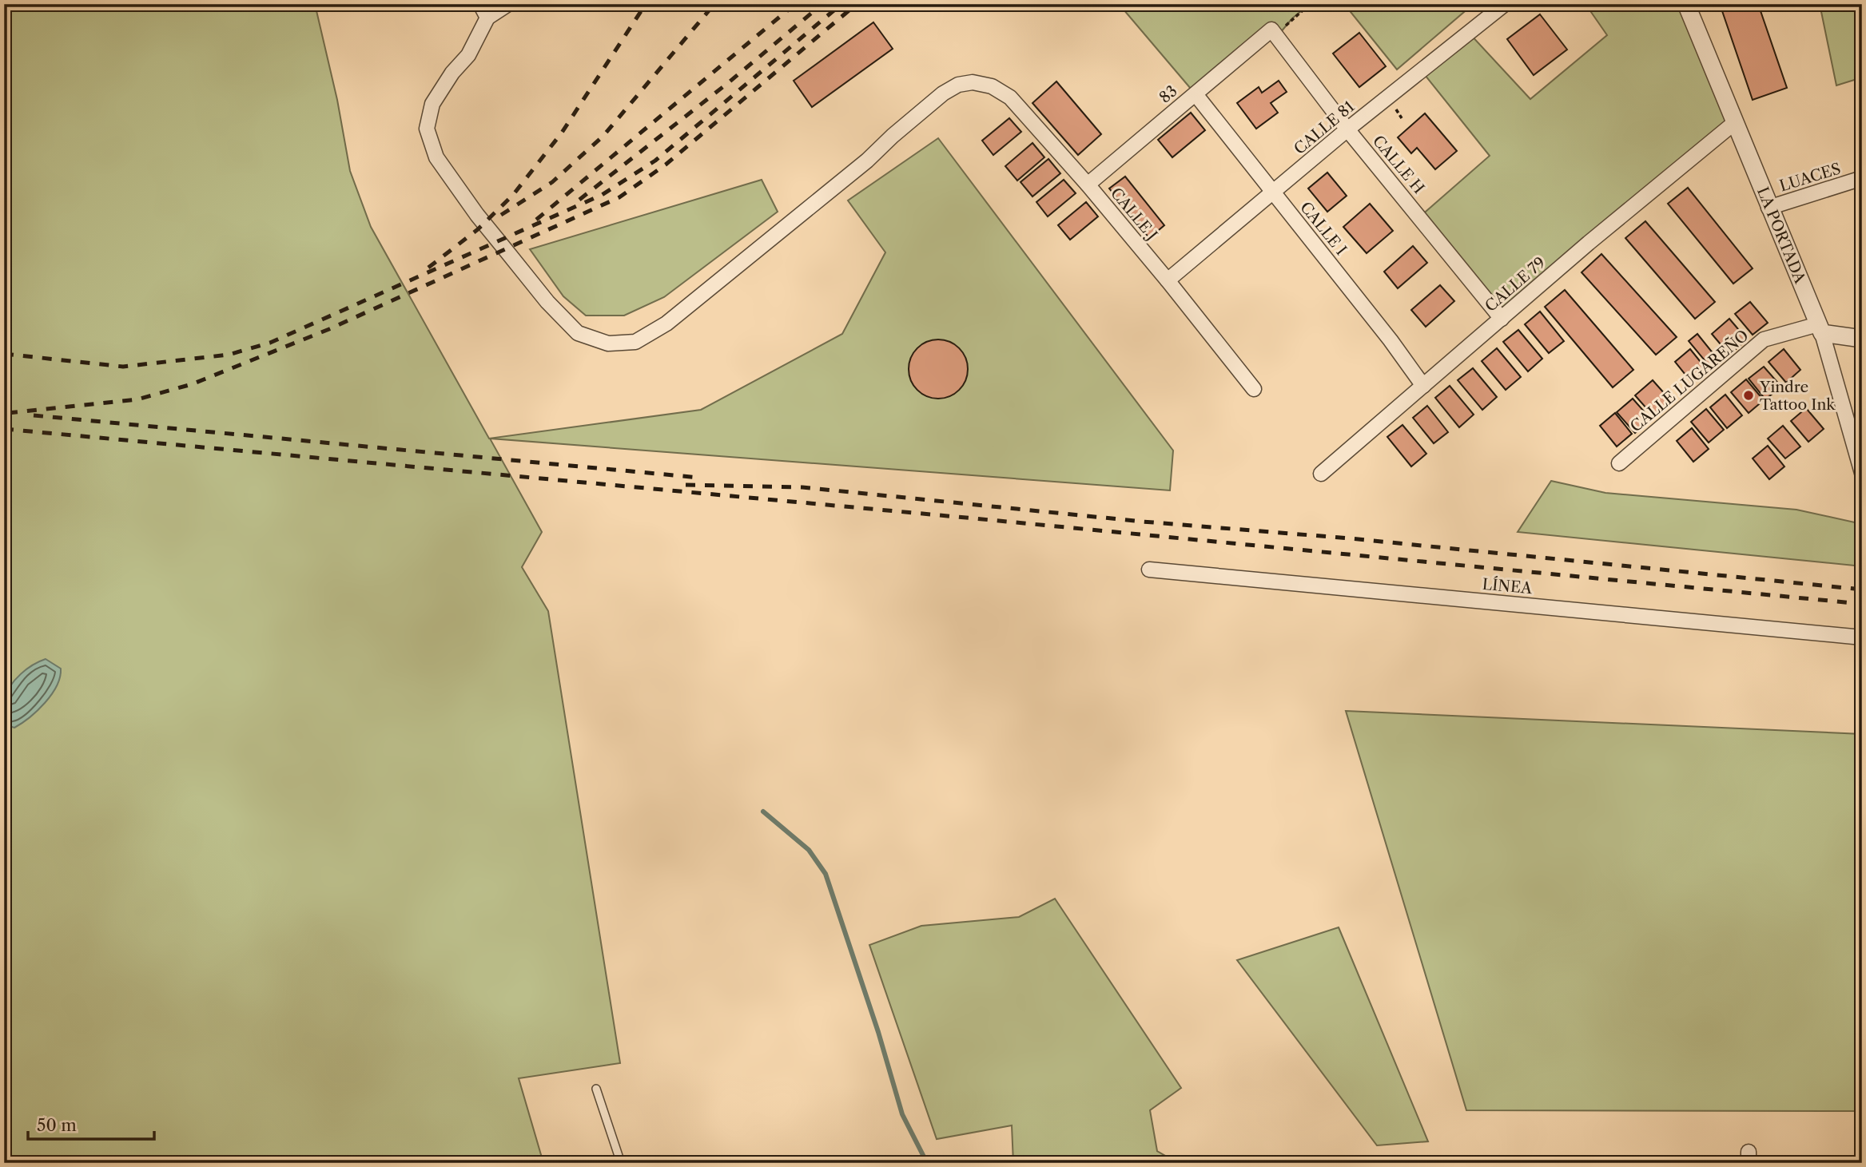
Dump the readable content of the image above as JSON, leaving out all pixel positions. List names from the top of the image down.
{
  "streets": {
    "street": [
      "83",
      "CALLE 81",
      "CALLE H",
      "LUACES",
      "CALLE J",
      "CALLE I",
      "LA PORTADA",
      "CALLE 79",
      "CALLE LUGAREÑO",
      "LÍNEA"
    ]
  },
  "crossings": [
    ["83", "CALLE H"],
    ["83", "CALLE J"],
    ["83", "CALLE I"],
    ["CALLE 81", "CALLE H"],
    ["CALLE 81", "CALLE J"],
    ["CALLE 81", "CALLE I"],
    ["CALLE H", "CALLE 79"],
    ["LUACES", "LA PORTADA"],
    ["CALLE I", "CALLE 79"],
    ["LA PORTADA", "CALLE 79"],
    ["LA PORTADA", "CALLE LUGAREÑO"]
  ],
  "places": ["Yindre Tattoo Ink"],
  "scale_bar": "50 m"
}
